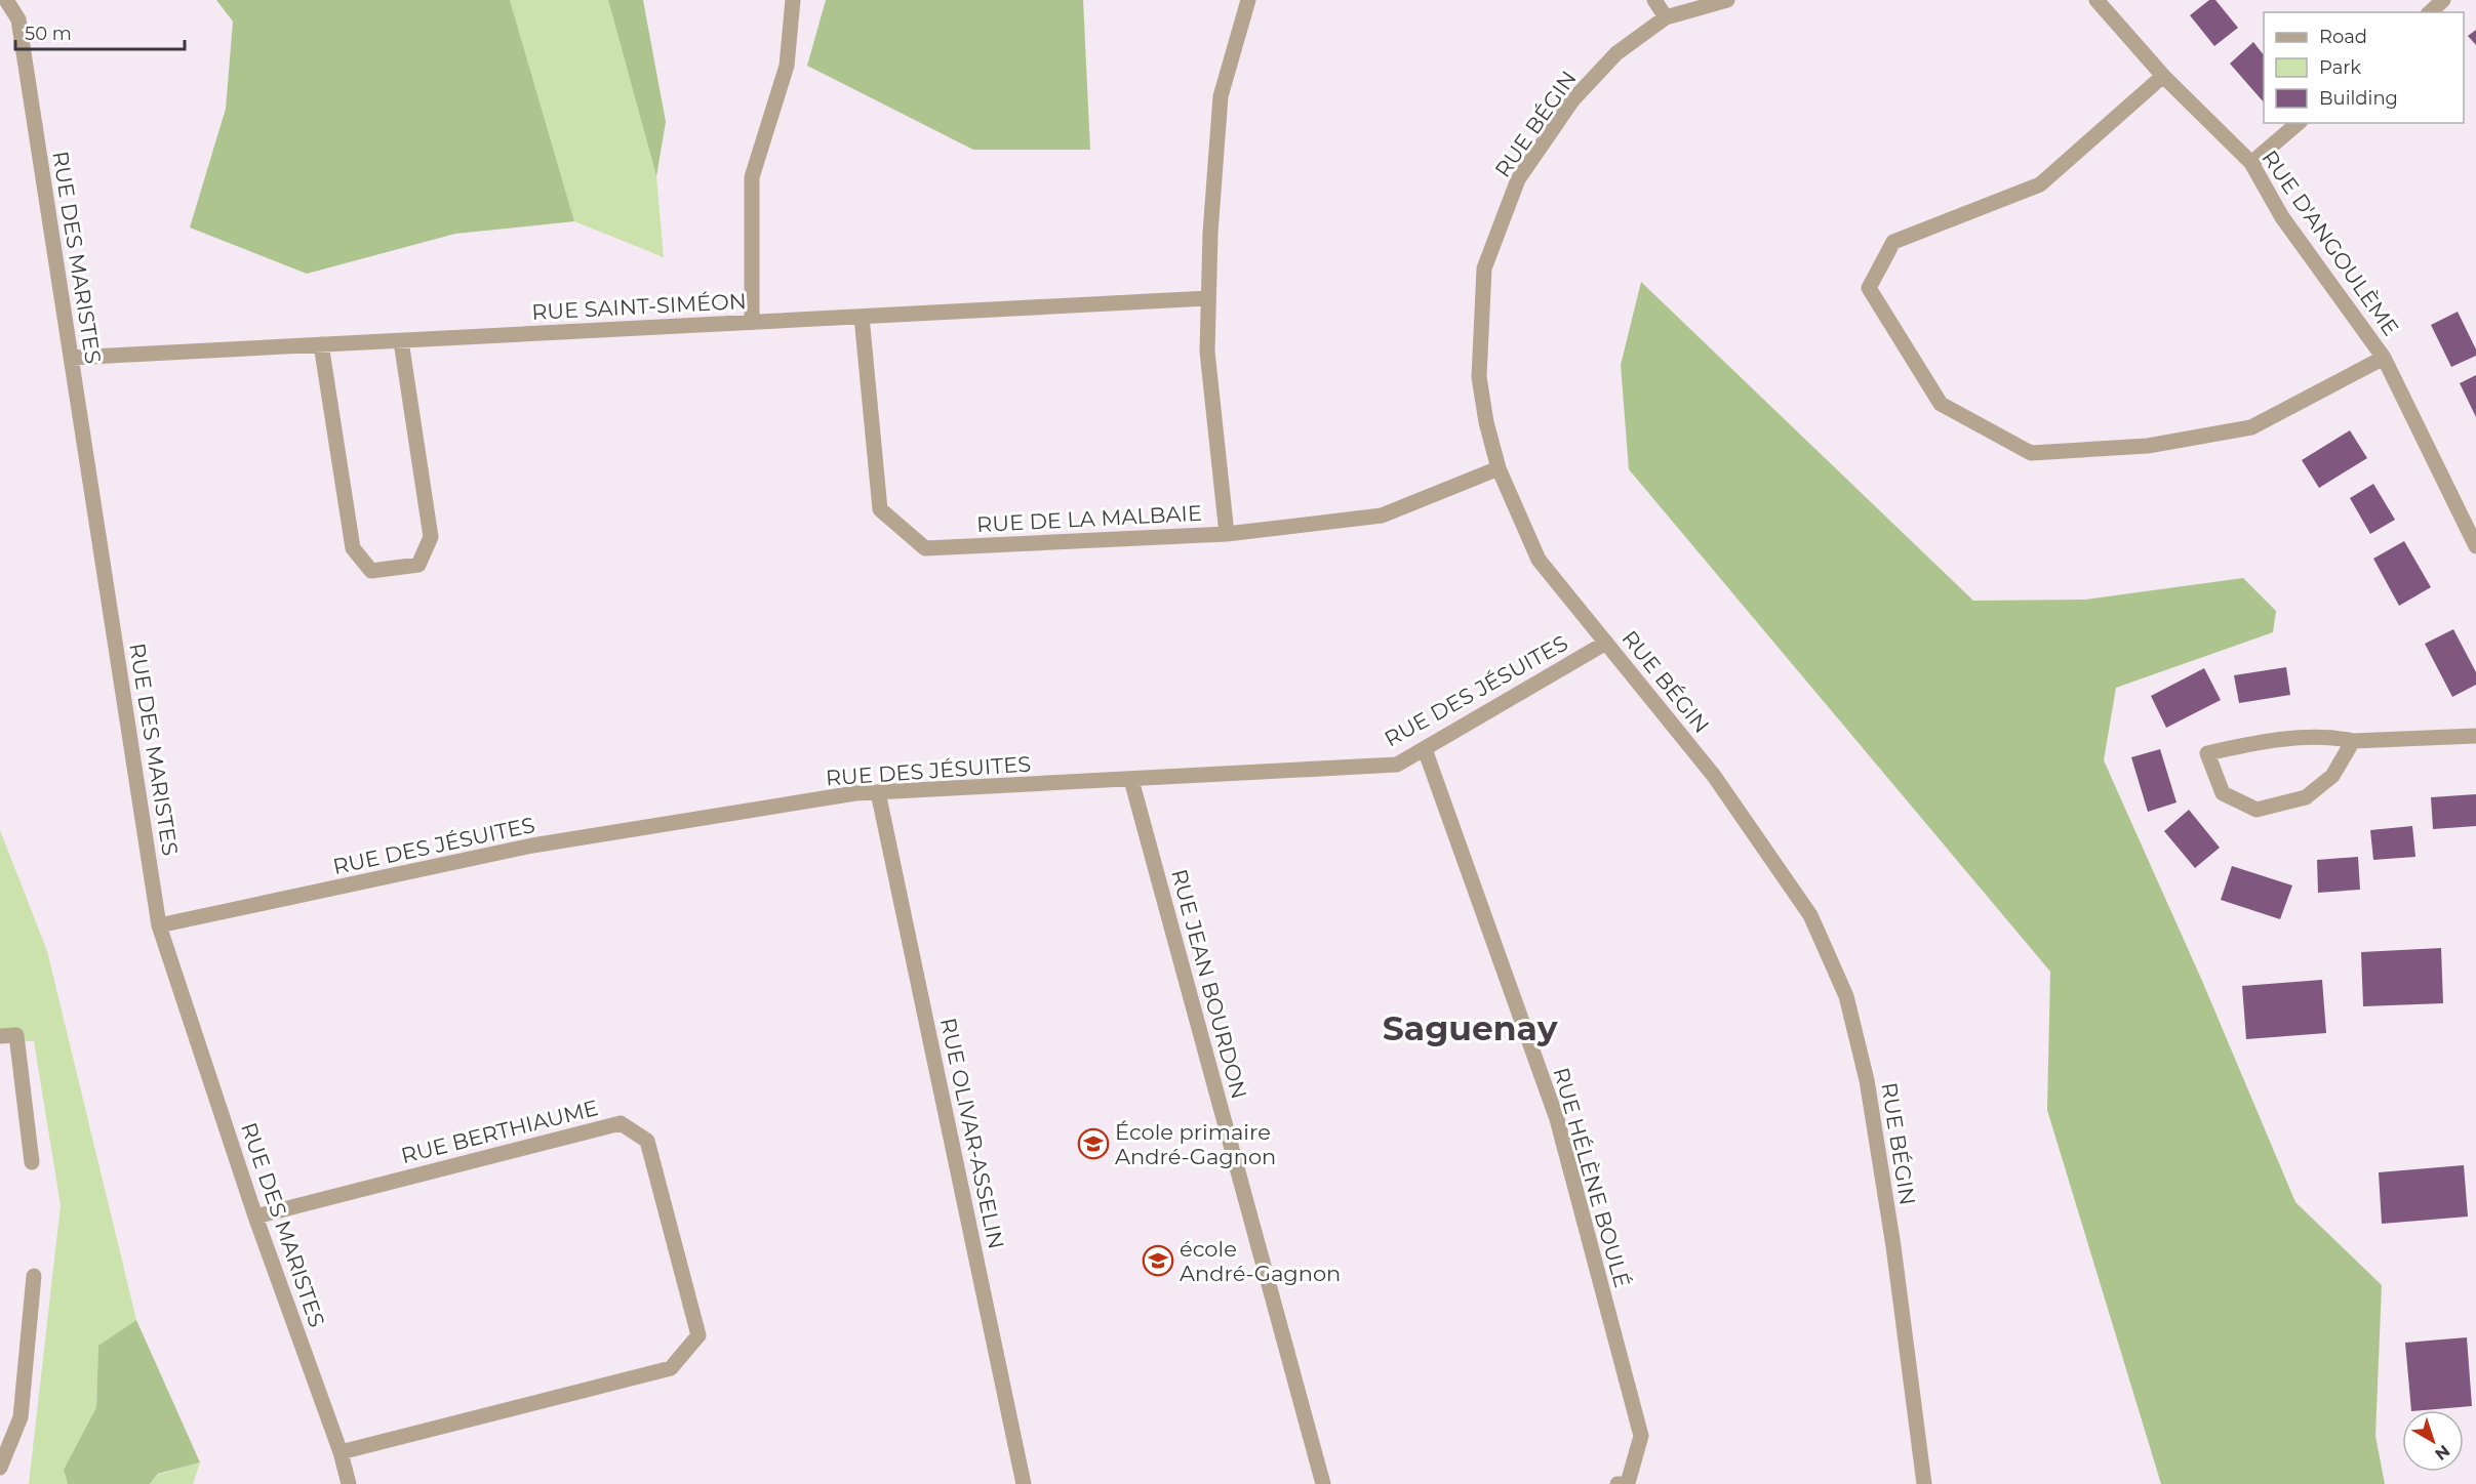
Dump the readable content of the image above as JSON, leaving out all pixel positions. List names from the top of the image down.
{
  "streets": {
    "street": [
      "RUE BÉGIN",
      "RUE D'ANGOULÈME",
      "RUE DES MARISTES",
      "RUE SAINT-SIMÉON",
      "RUE DE LA MALBAIE",
      "RUE DES JÉSUITES",
      "RUE JEAN BOURDON",
      "RUE BERTHIAUME",
      "RUE OLIVAR-ASSELIN",
      "RUE HÉLÈNE BOULÉ"
    ]
  },
  "crossings": [
    ["RUE BÉGIN", "RUE DE LA MALBAIE"],
    ["RUE BÉGIN", "RUE DES JÉSUITES"],
    ["RUE DES MARISTES", "RUE SAINT-SIMÉON"],
    ["RUE DES MARISTES", "RUE DES JÉSUITES"],
    ["RUE DES MARISTES", "RUE BERTHIAUME"],
    ["RUE SAINT-SIMÉON", "RUE DE LA MALBAIE"],
    ["RUE DES JÉSUITES", "RUE JEAN BOURDON"],
    ["RUE DES JÉSUITES", "RUE OLIVAR-ASSELIN"],
    ["RUE DES JÉSUITES", "RUE HÉLÈNE BOULÉ"]
  ],
  "districts": ["Saguenay"],
  "places": {
    "school or university": ["École primaire André-Gagnon", "école André-Gagnon"]
  },
  "legend": ["Road", "Park", "Building"],
  "scale_bar": "50 m",
  "north": "bottom right"
}
